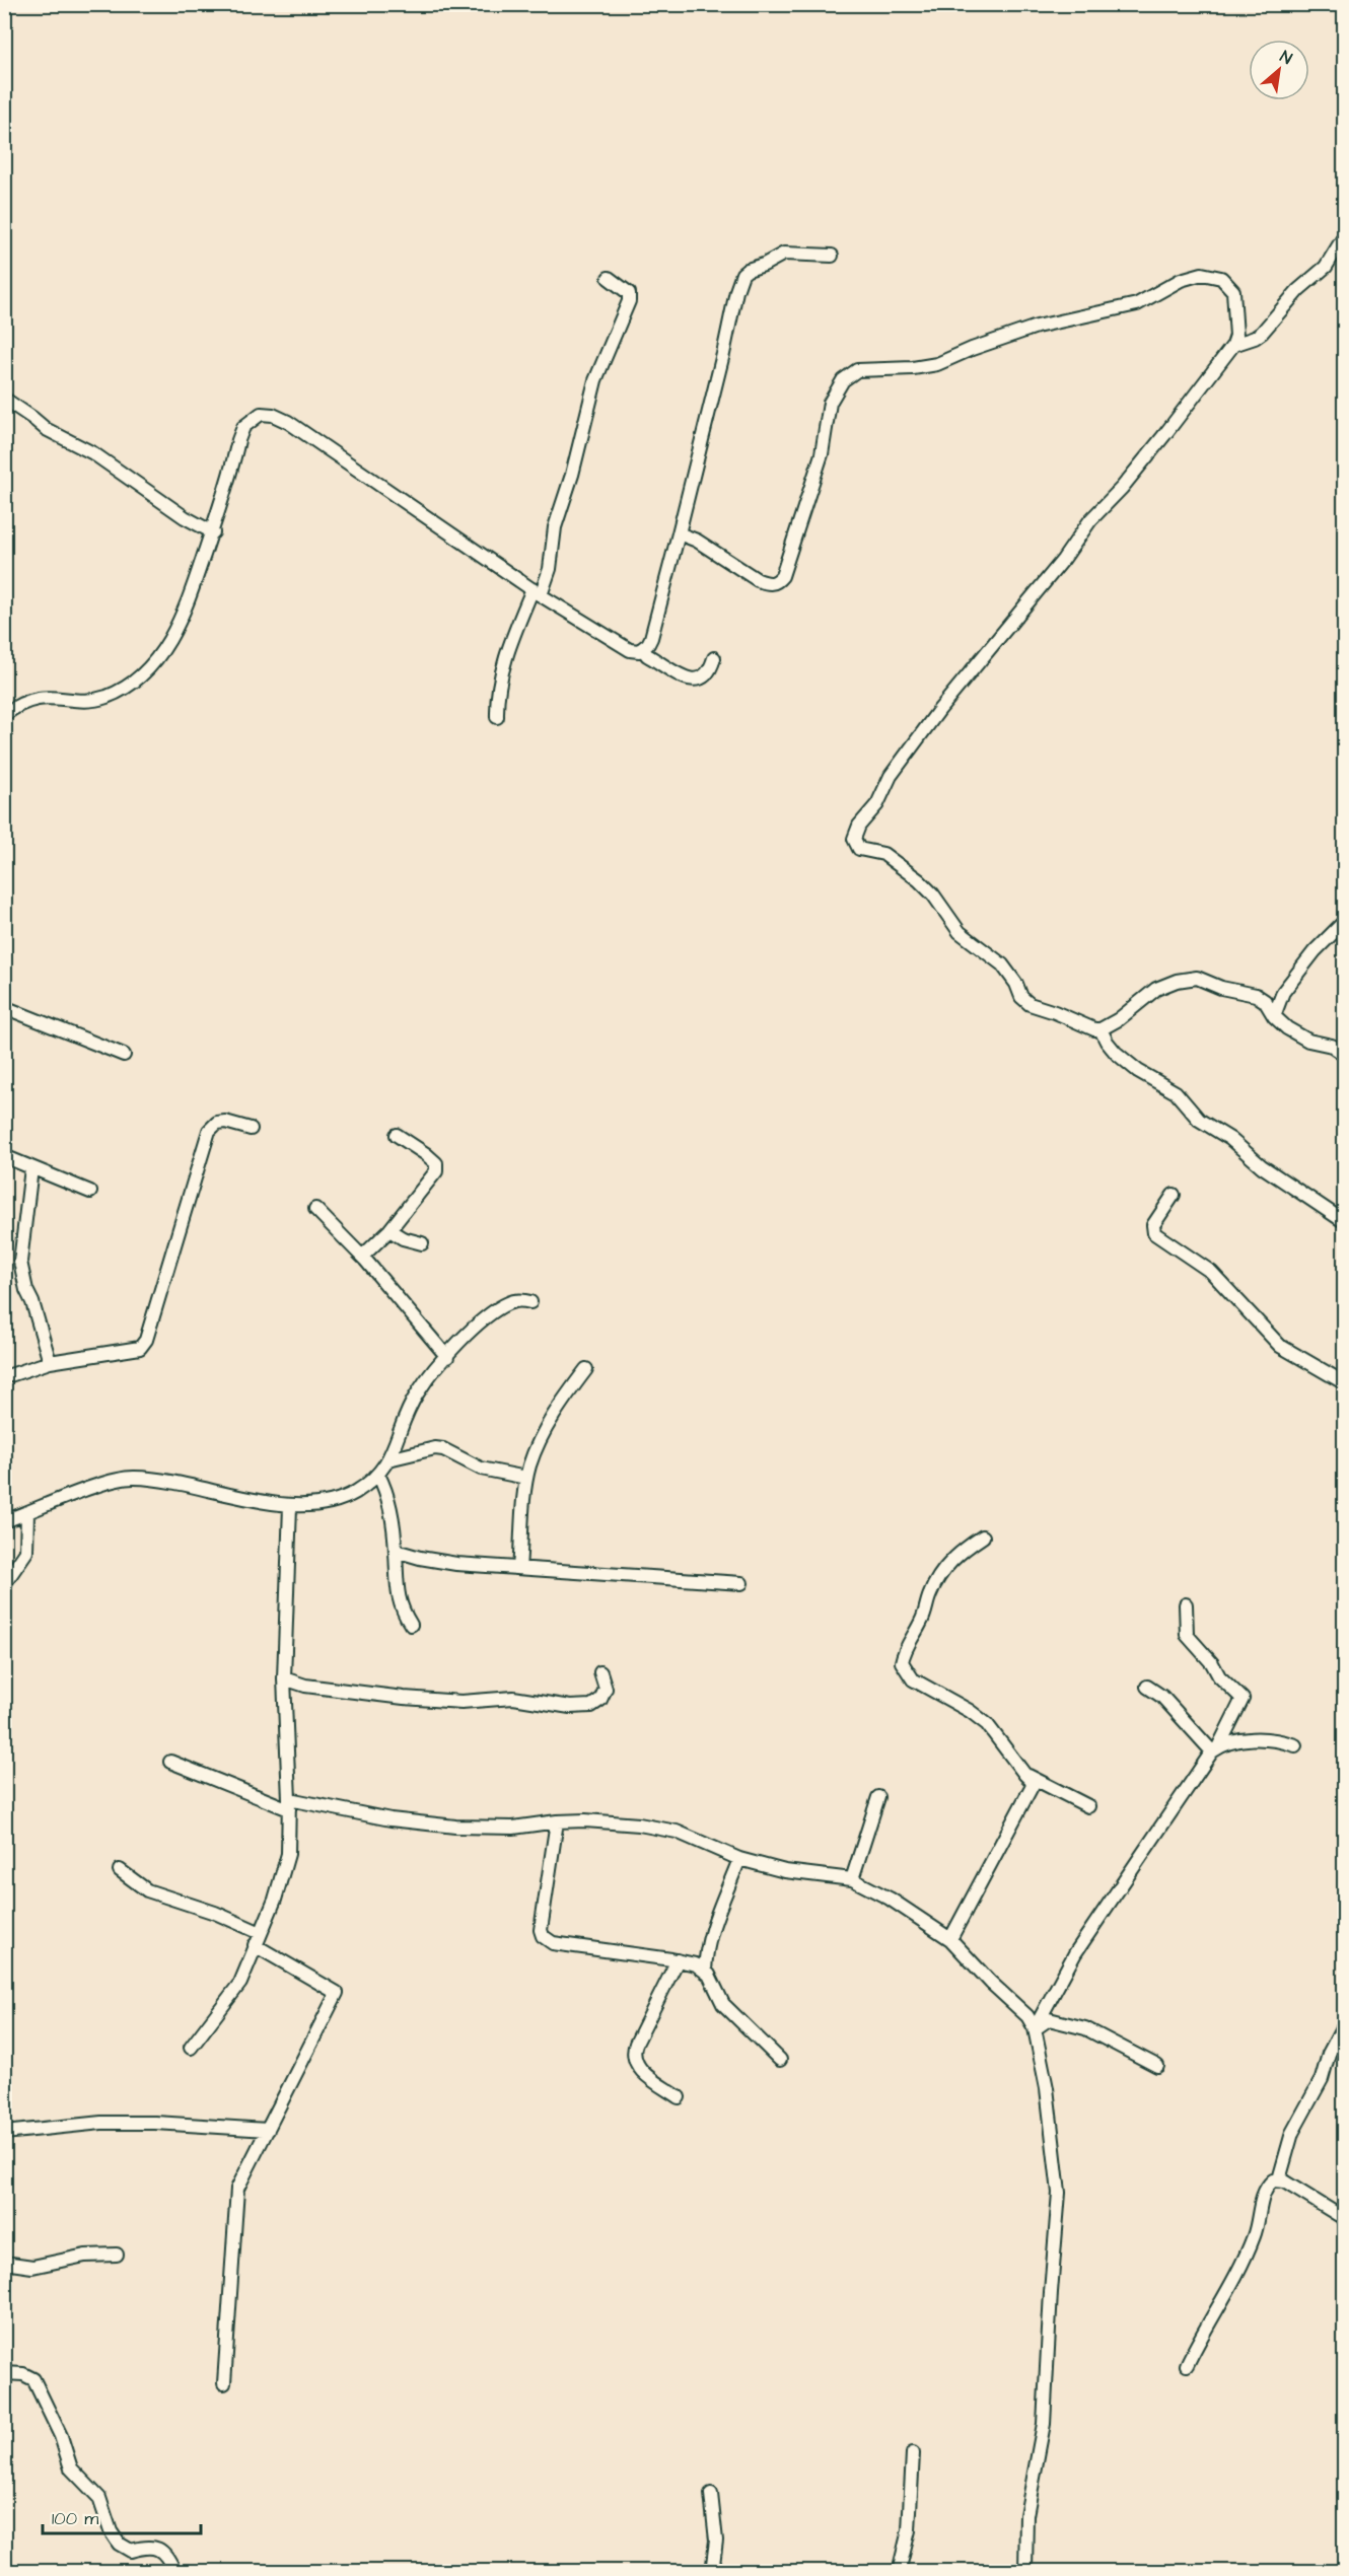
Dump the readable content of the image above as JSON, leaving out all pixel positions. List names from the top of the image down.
{
  "scale_bar": "100 m",
  "north": "top right"
}
